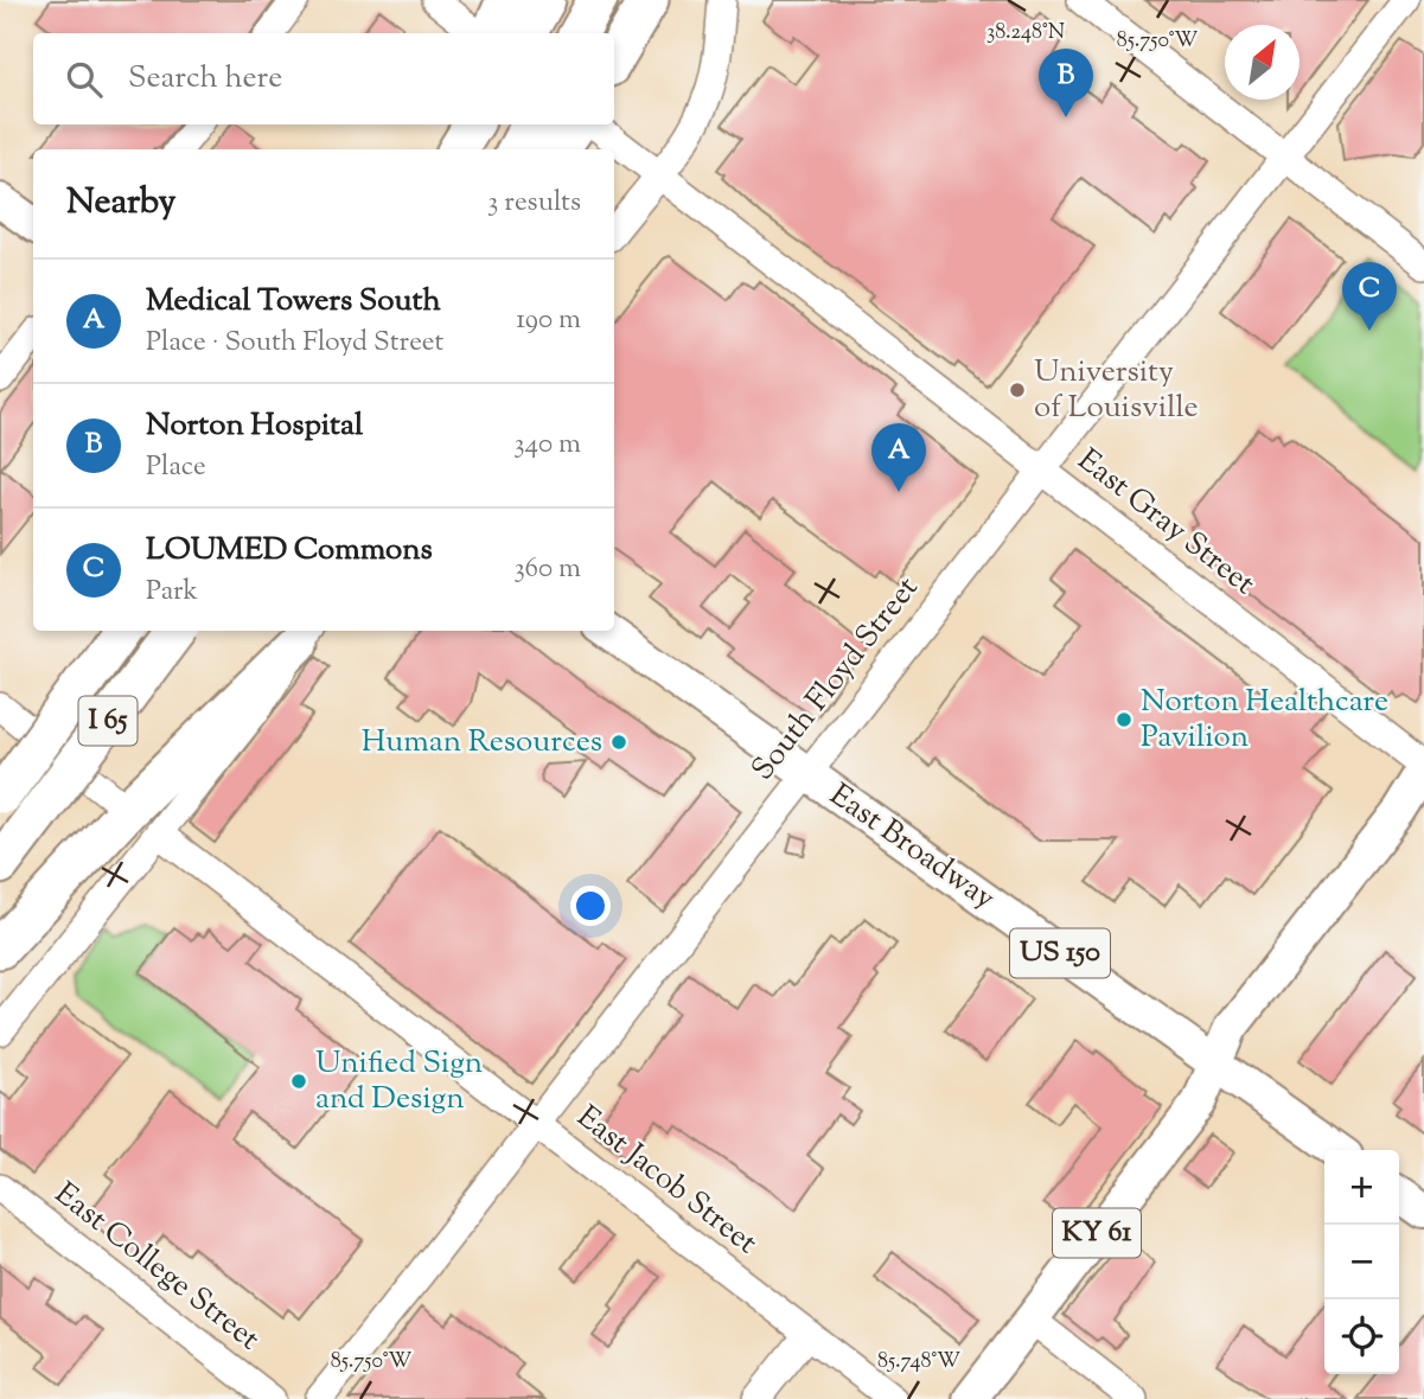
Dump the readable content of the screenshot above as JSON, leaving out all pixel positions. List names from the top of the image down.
{
  "streets": {
    "highway": ["I 65"],
    "main road": ["East Broadway", "US 150", "KY 61"],
    "street": [
      "East Gray Street",
      "South Floyd Street",
      "East Jacob Street",
      "East College Street"
    ]
  },
  "crossings": [
    ["East Gray Street", "South Floyd Street"],
    ["South Floyd Street", "East Broadway"],
    ["South Floyd Street", "East Jacob Street"],
    ["East Broadway", "KY 61"]
  ],
  "places": [
    "University of Louisville",
    "Norton Healthcare Pavilion",
    "Human Resources",
    "Unified Sign and Design"
  ],
  "north": "top right",
  "page": {
    "search": "Search here",
    "pins": ["B", "C", "A"],
    "heading": ["Nearby", "3 results"],
    "list": [
      {
        "mark": "A",
        "name": "Medical Towers South",
        "note": "Place · South Floyd Street",
        "value": "190 m"
      },
      {
        "mark": "B",
        "name": "Norton Hospital",
        "note": "Place",
        "value": "340 m"
      },
      {
        "mark": "C",
        "name": "LOUMED Commons",
        "note": "Park",
        "value": "360 m"
      }
    ],
    "map_buttons": ["+", "−"]
  },
  "coordinates": ["38.248°N", "85.750°W", "85.748°W"]
}
